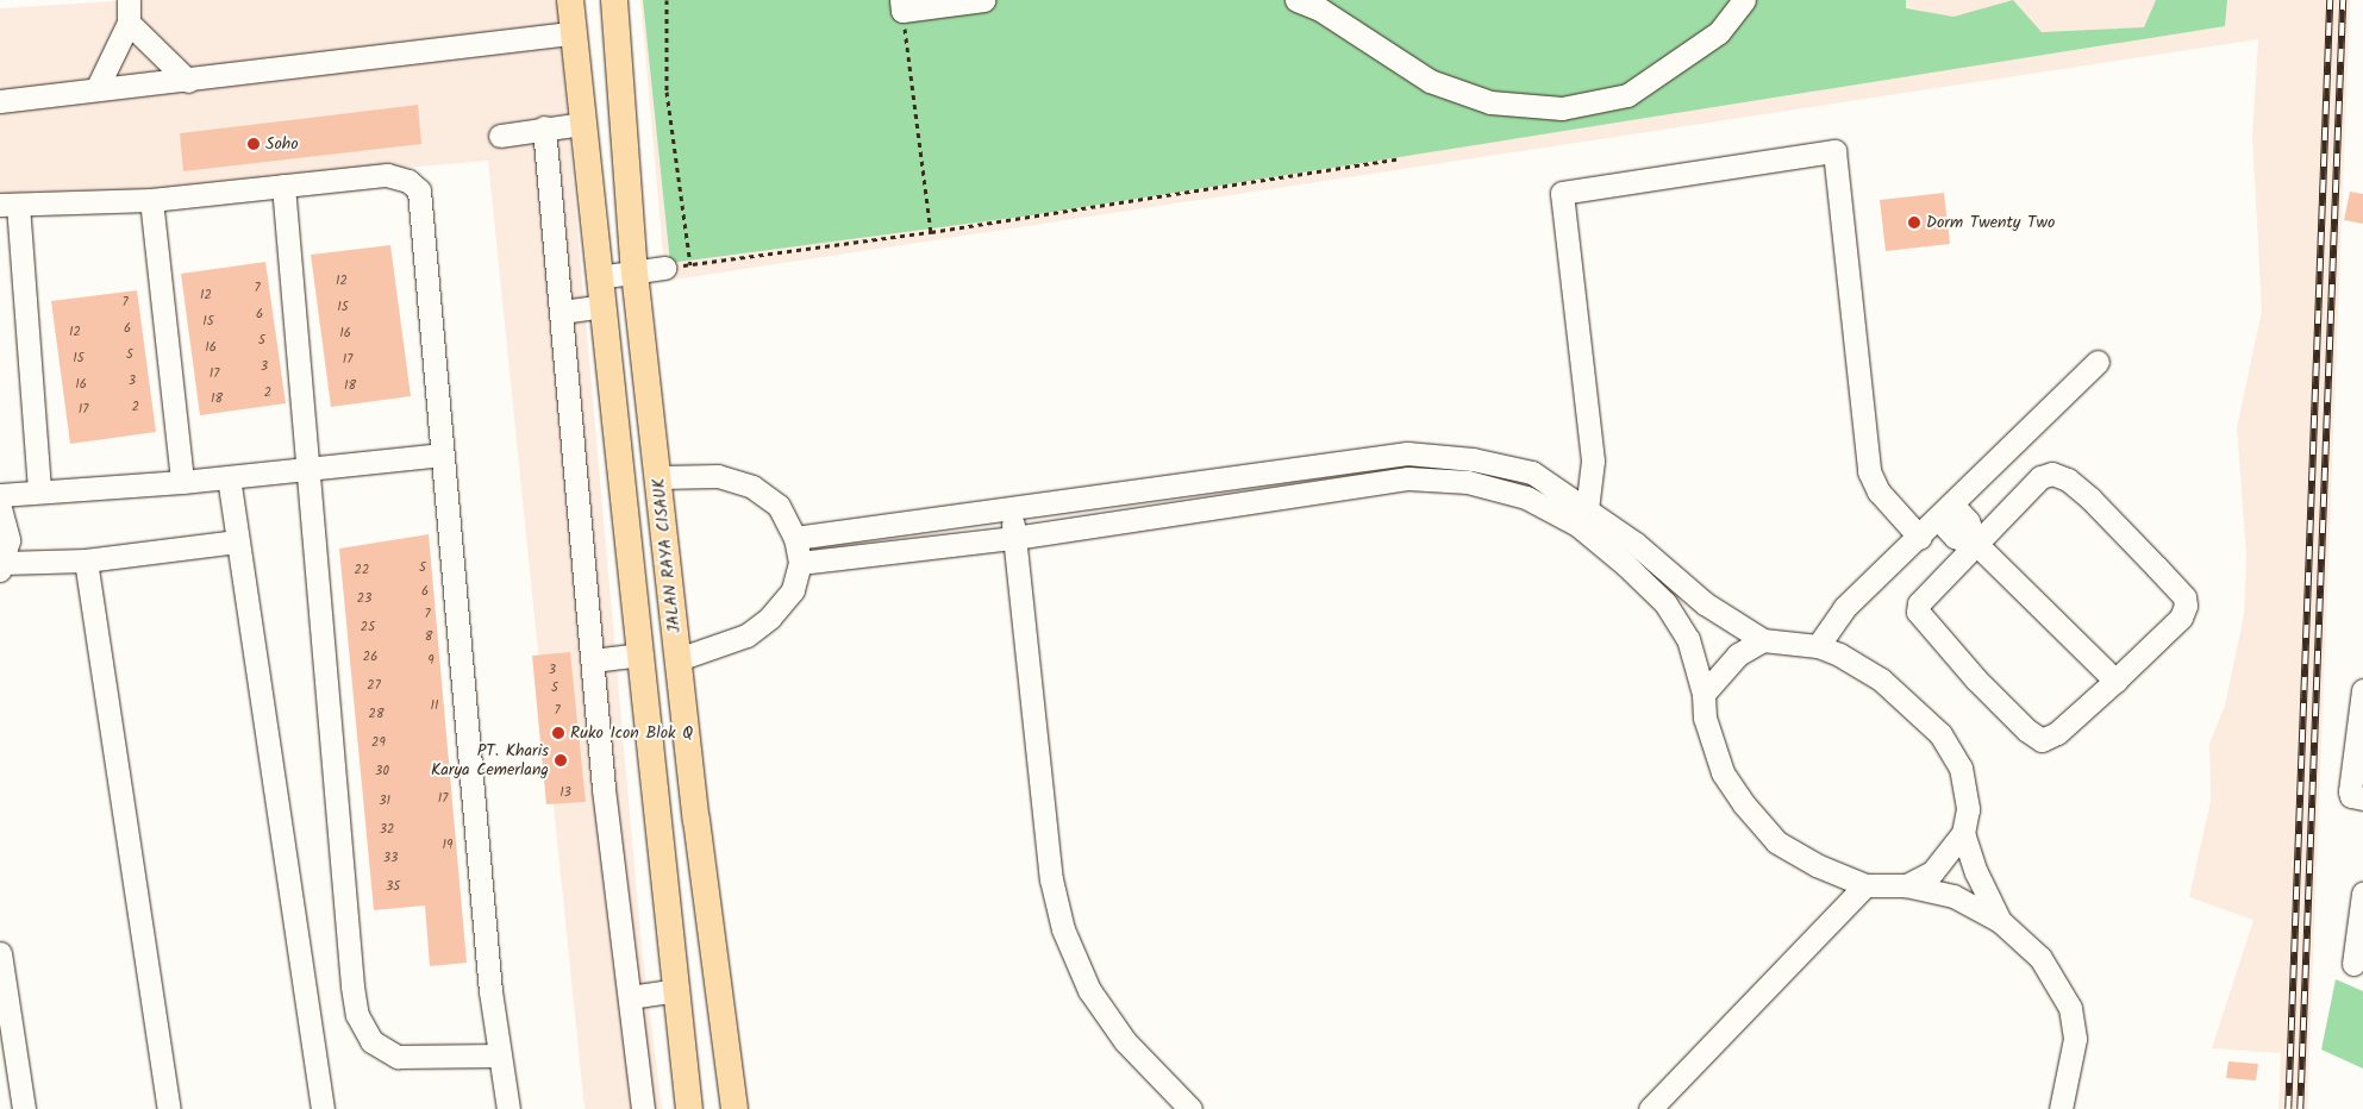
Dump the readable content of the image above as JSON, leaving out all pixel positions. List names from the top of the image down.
{
  "streets": {
    "main road": ["JALAN RAYA CISAUK"]
  },
  "places": [
    "Soho",
    "Dorm Twenty Two",
    "Ruko Icon Blok Q",
    "PT. Kharis Karya Cemerlang"
  ],
  "house_numbers": [
    "12",
    "7",
    "12",
    "7",
    "15",
    "6",
    "15",
    "6",
    "12",
    "16",
    "5",
    "16",
    "5",
    "15",
    "17",
    "3",
    "17",
    "3",
    "16",
    "18",
    "2",
    "18",
    "2",
    "17",
    "5",
    "22",
    "6",
    "23",
    "7",
    "25",
    "8",
    "26",
    "9",
    "3",
    "27",
    "5",
    "11",
    "7",
    "28",
    "29",
    "30",
    "13",
    "17",
    "31",
    "32",
    "19",
    "33",
    "35"
  ]
}
